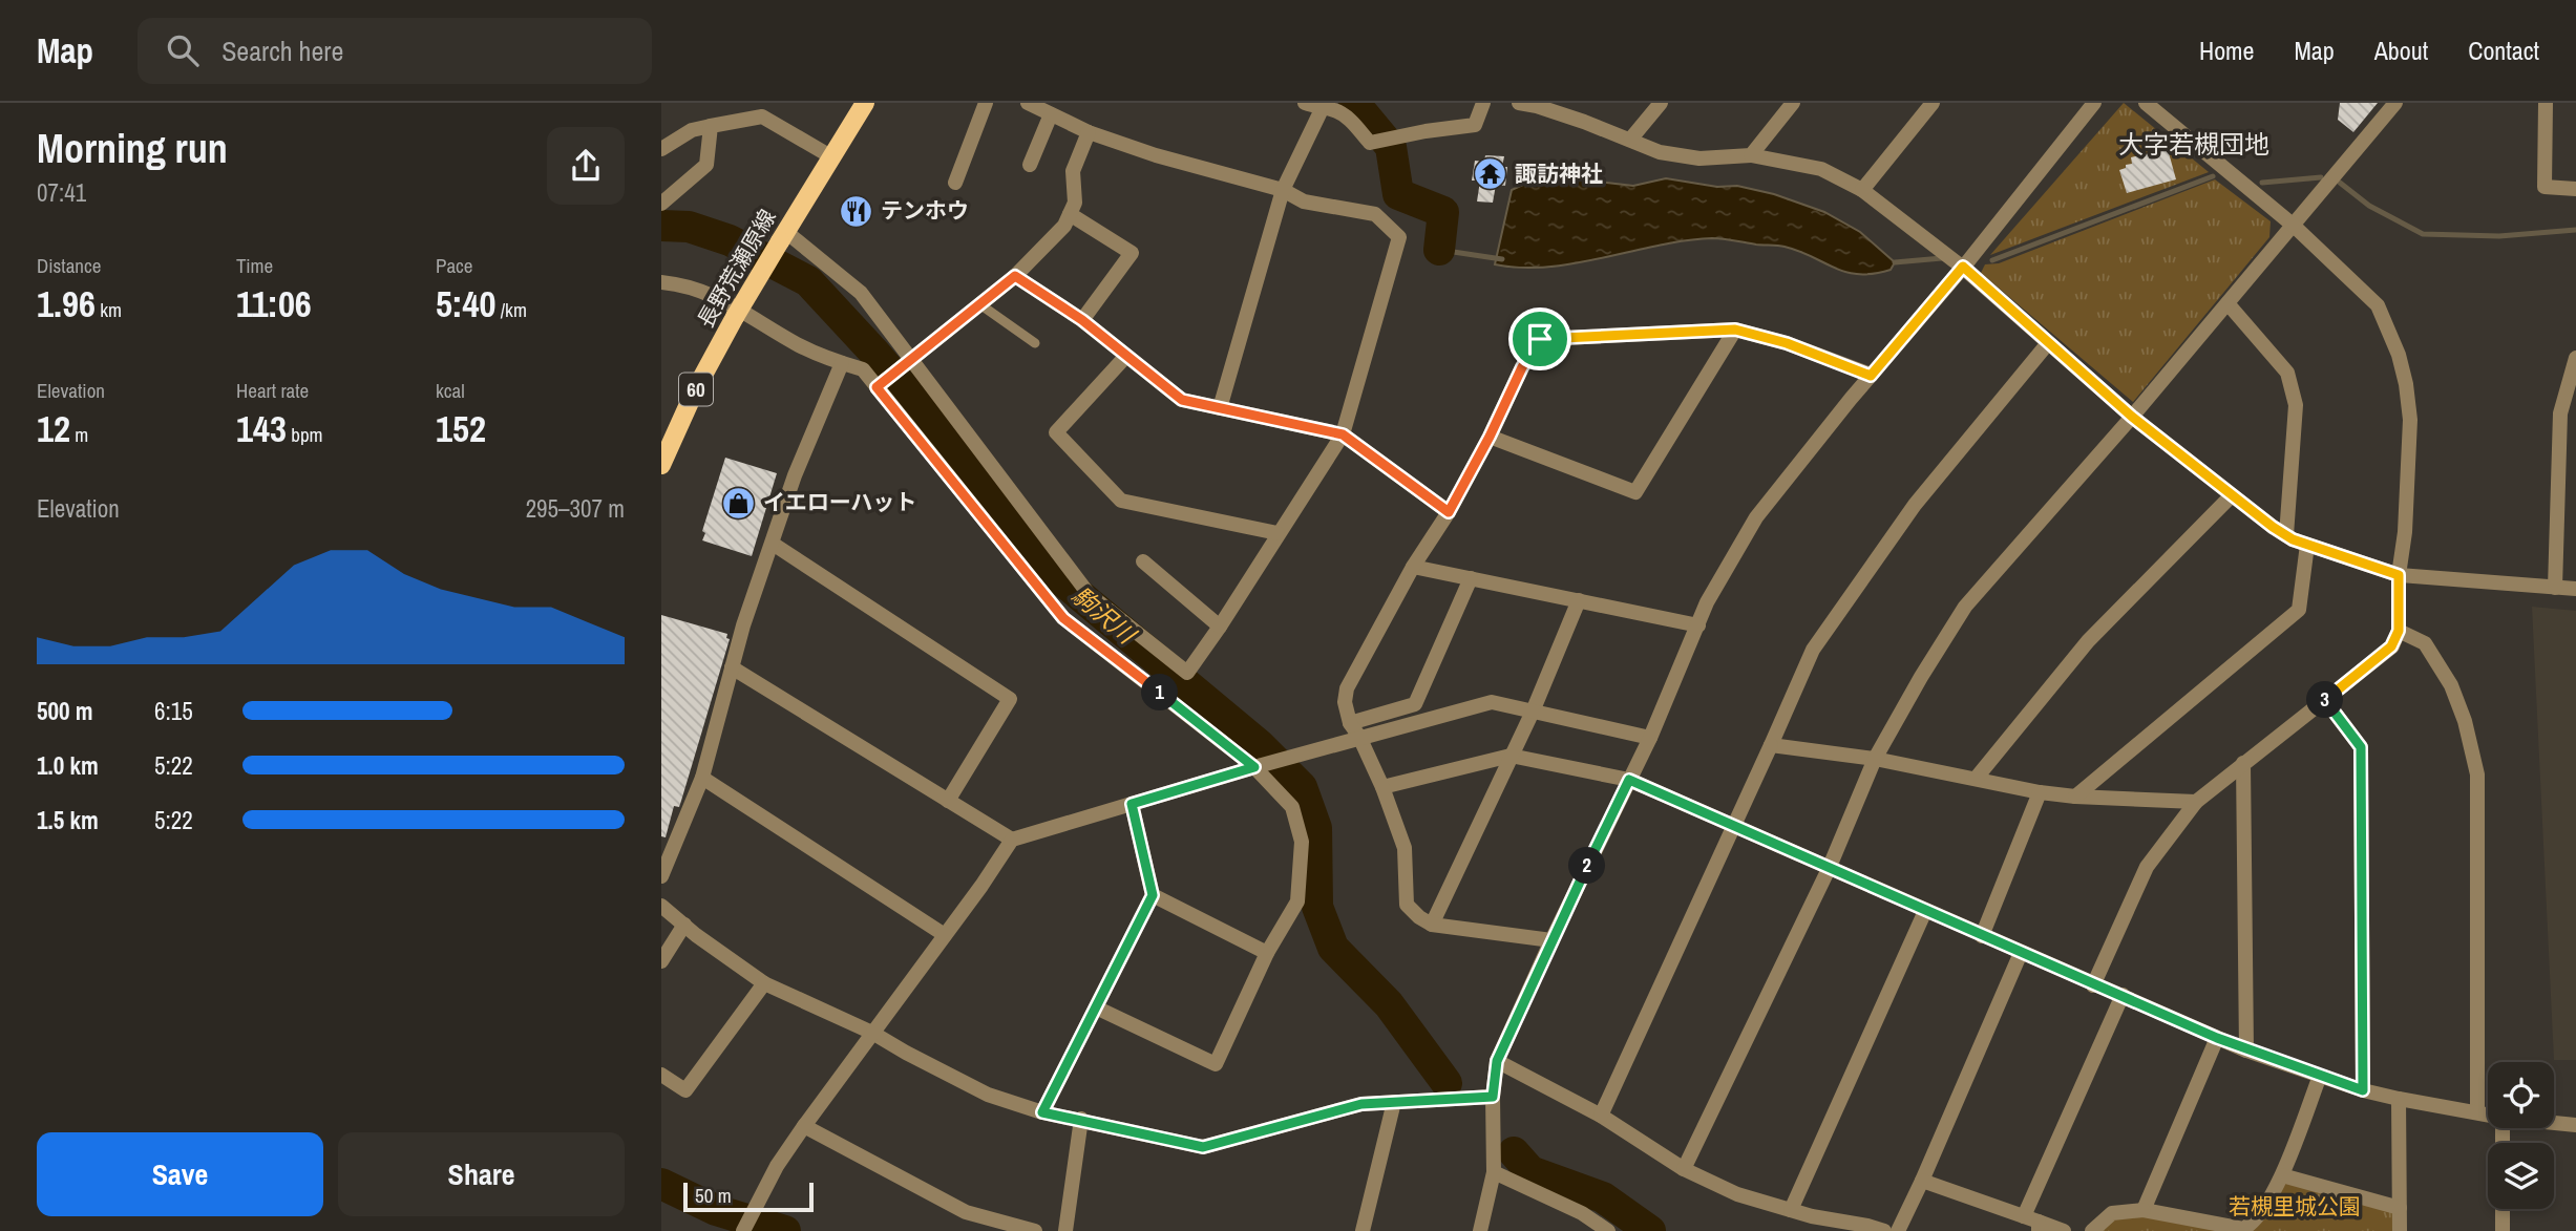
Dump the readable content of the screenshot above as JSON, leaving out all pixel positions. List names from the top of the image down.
{
  "streets": {
    "main road": ["長野荒瀬原線", "60"]
  },
  "districts": ["大字若槻団地"],
  "water": ["駒沢川"],
  "parks": ["若槻里城公園"],
  "places": {
    "temple": ["諏訪神社"],
    "restaurant": ["テンホウ"],
    "shop": ["イエローハット"]
  },
  "scale_bar": "50 m",
  "page": {
    "header": "Map",
    "search": "Search here",
    "nav": [
      "Home",
      "Map",
      "About",
      "Contact"
    ],
    "heading": ["Morning run", "07:41"],
    "stats": [
      ["Distance", "1.96 km"],
      ["Time", "11:06"],
      ["Pace", "5:40 /km"],
      ["Elevation", "12 m"],
      ["Heart rate", "143 bpm"],
      ["kcal", "152"]
    ],
    "chart": ["Elevation", "295–307 m"],
    "pins": ["1", "3", "2"],
    "list": [
      {
        "name": "500 m",
        "note": "6:15"
      },
      {
        "name": "1.0 km",
        "note": "5:22"
      },
      {
        "name": "1.5 km",
        "note": "5:22"
      }
    ],
    "buttons": ["Save", "Share"],
    "scale": "50 m"
  }
}
